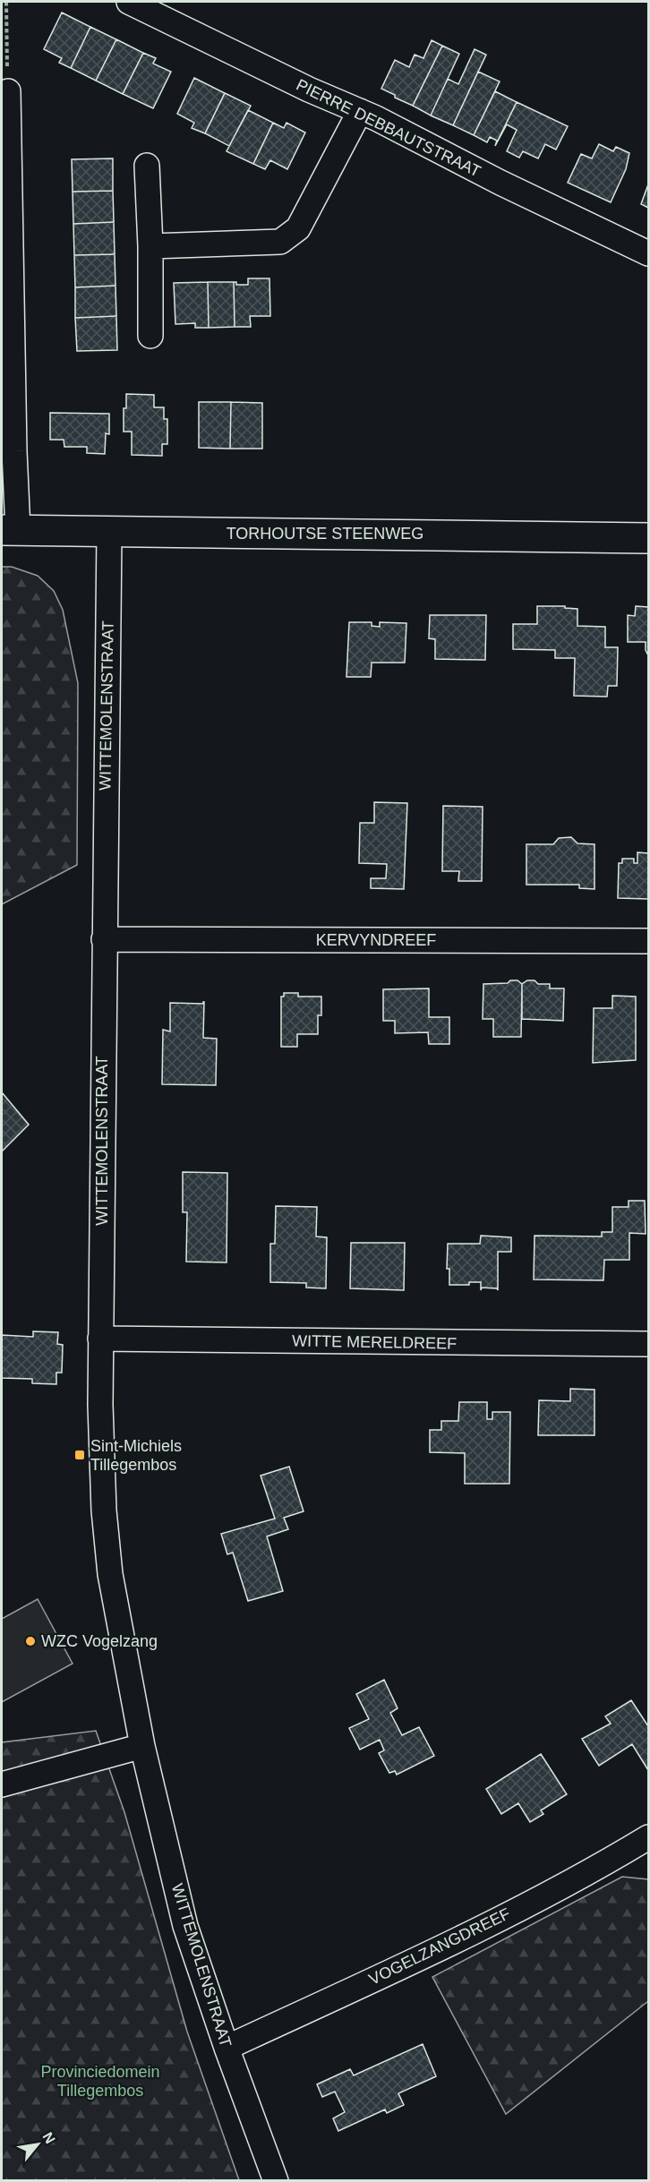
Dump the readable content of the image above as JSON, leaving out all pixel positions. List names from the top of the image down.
{
  "streets": {
    "main road": ["TORHOUTSE STEENWEG"],
    "street": [
      "PIERRE DEBBAUTSTRAAT",
      "WITTEMOLENSTRAAT",
      "KERVYNDREEF",
      "WITTE MERELDREEF",
      "VOGELZANGDREEF"
    ]
  },
  "crossings": [
    ["TORHOUTSE STEENWEG", "WITTEMOLENSTRAAT"],
    ["WITTEMOLENSTRAAT", "KERVYNDREEF"],
    ["WITTEMOLENSTRAAT", "WITTE MERELDREEF"],
    ["WITTEMOLENSTRAAT", "VOGELZANGDREEF"]
  ],
  "parks": ["Provinciedomein Tillegembos"],
  "places": {
    "transit": ["Sint-Michiels Tillegembos"],
    "other": ["WZC Vogelzang"]
  },
  "north": "top right"
}
